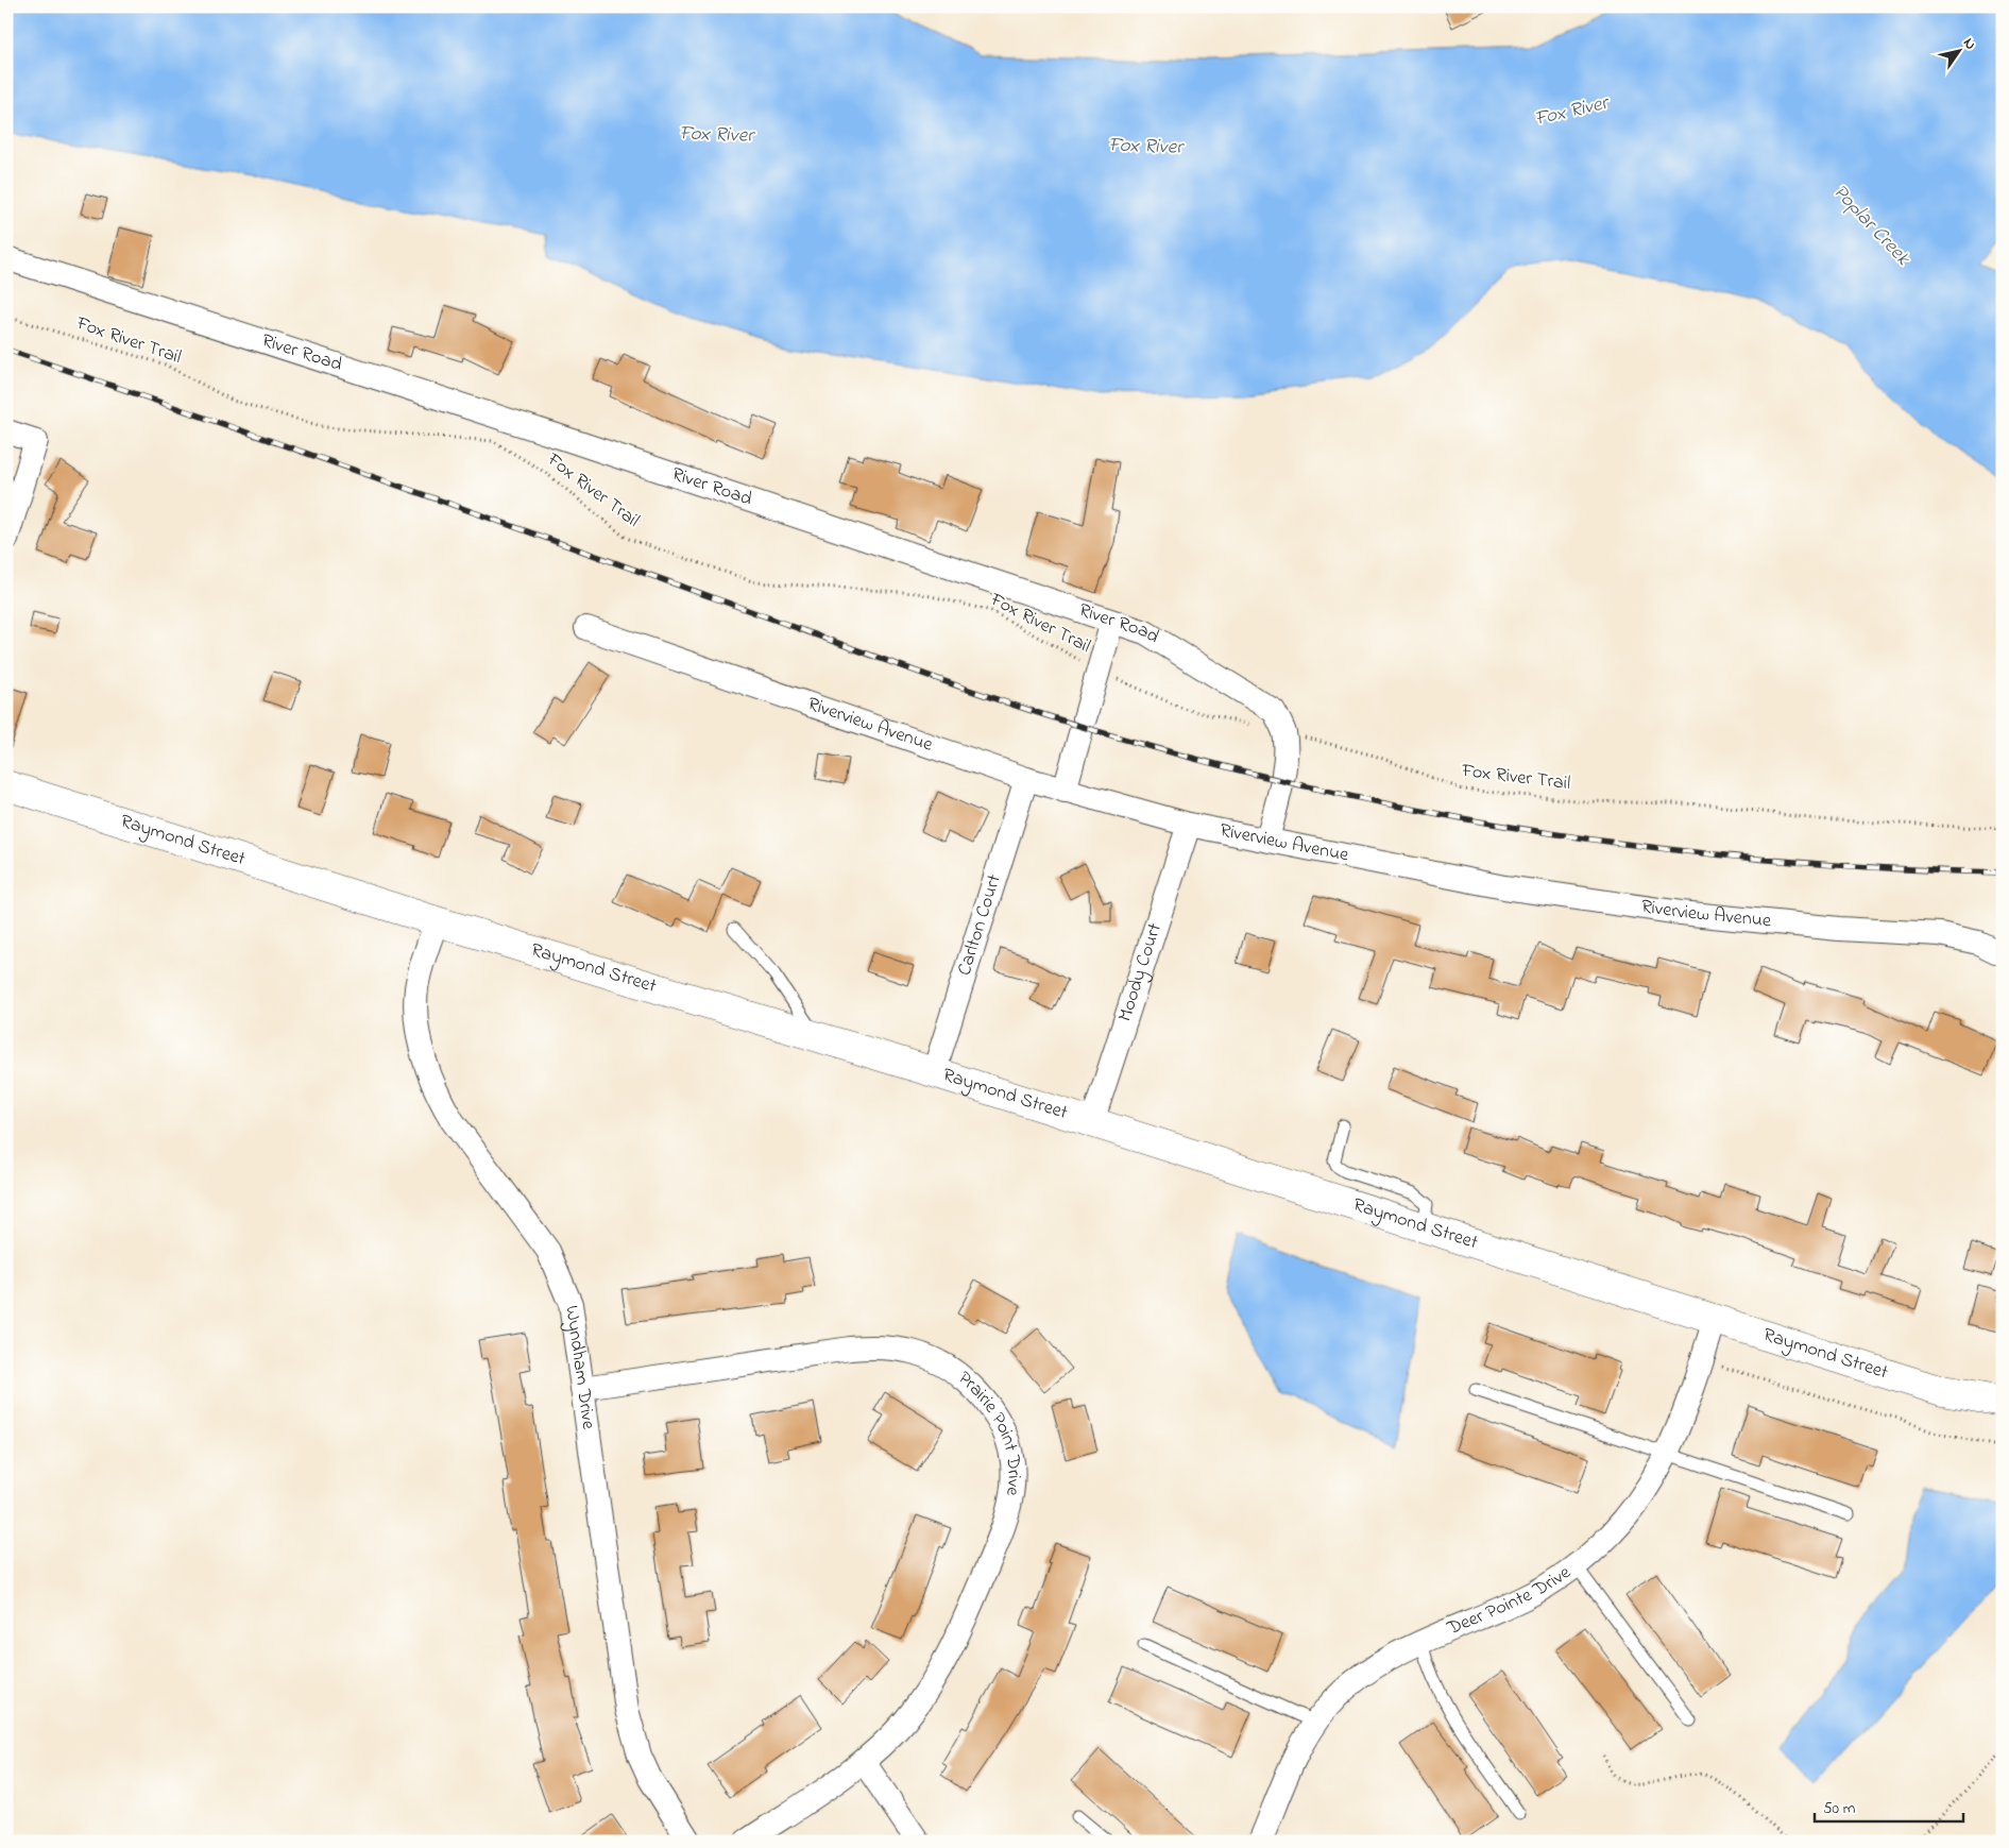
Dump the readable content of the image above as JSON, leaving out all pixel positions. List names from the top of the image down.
{
  "streets": {
    "street": [
      "River Road",
      "Riverview Avenue",
      "Raymond Street",
      "Carlton Court",
      "Moody Court",
      "Wyndham Drive",
      "Prairie Point Drive",
      "Deer Pointe Drive"
    ],
    "path": ["Fox River Trail"]
  },
  "crossings": [
    ["Fox River Trail", "River Road"],
    ["Riverview Avenue", "Carlton Court"],
    ["Riverview Avenue", "Moody Court"],
    ["Raymond Street", "Carlton Court"],
    ["Raymond Street", "Moody Court"],
    ["Raymond Street", "Wyndham Drive"],
    ["Raymond Street", "Deer Pointe Drive"],
    ["Wyndham Drive", "Prairie Point Drive"]
  ],
  "water": ["Fox River", "Poplar Creek"],
  "scale_bar": "50 m",
  "north": "top right"
}
